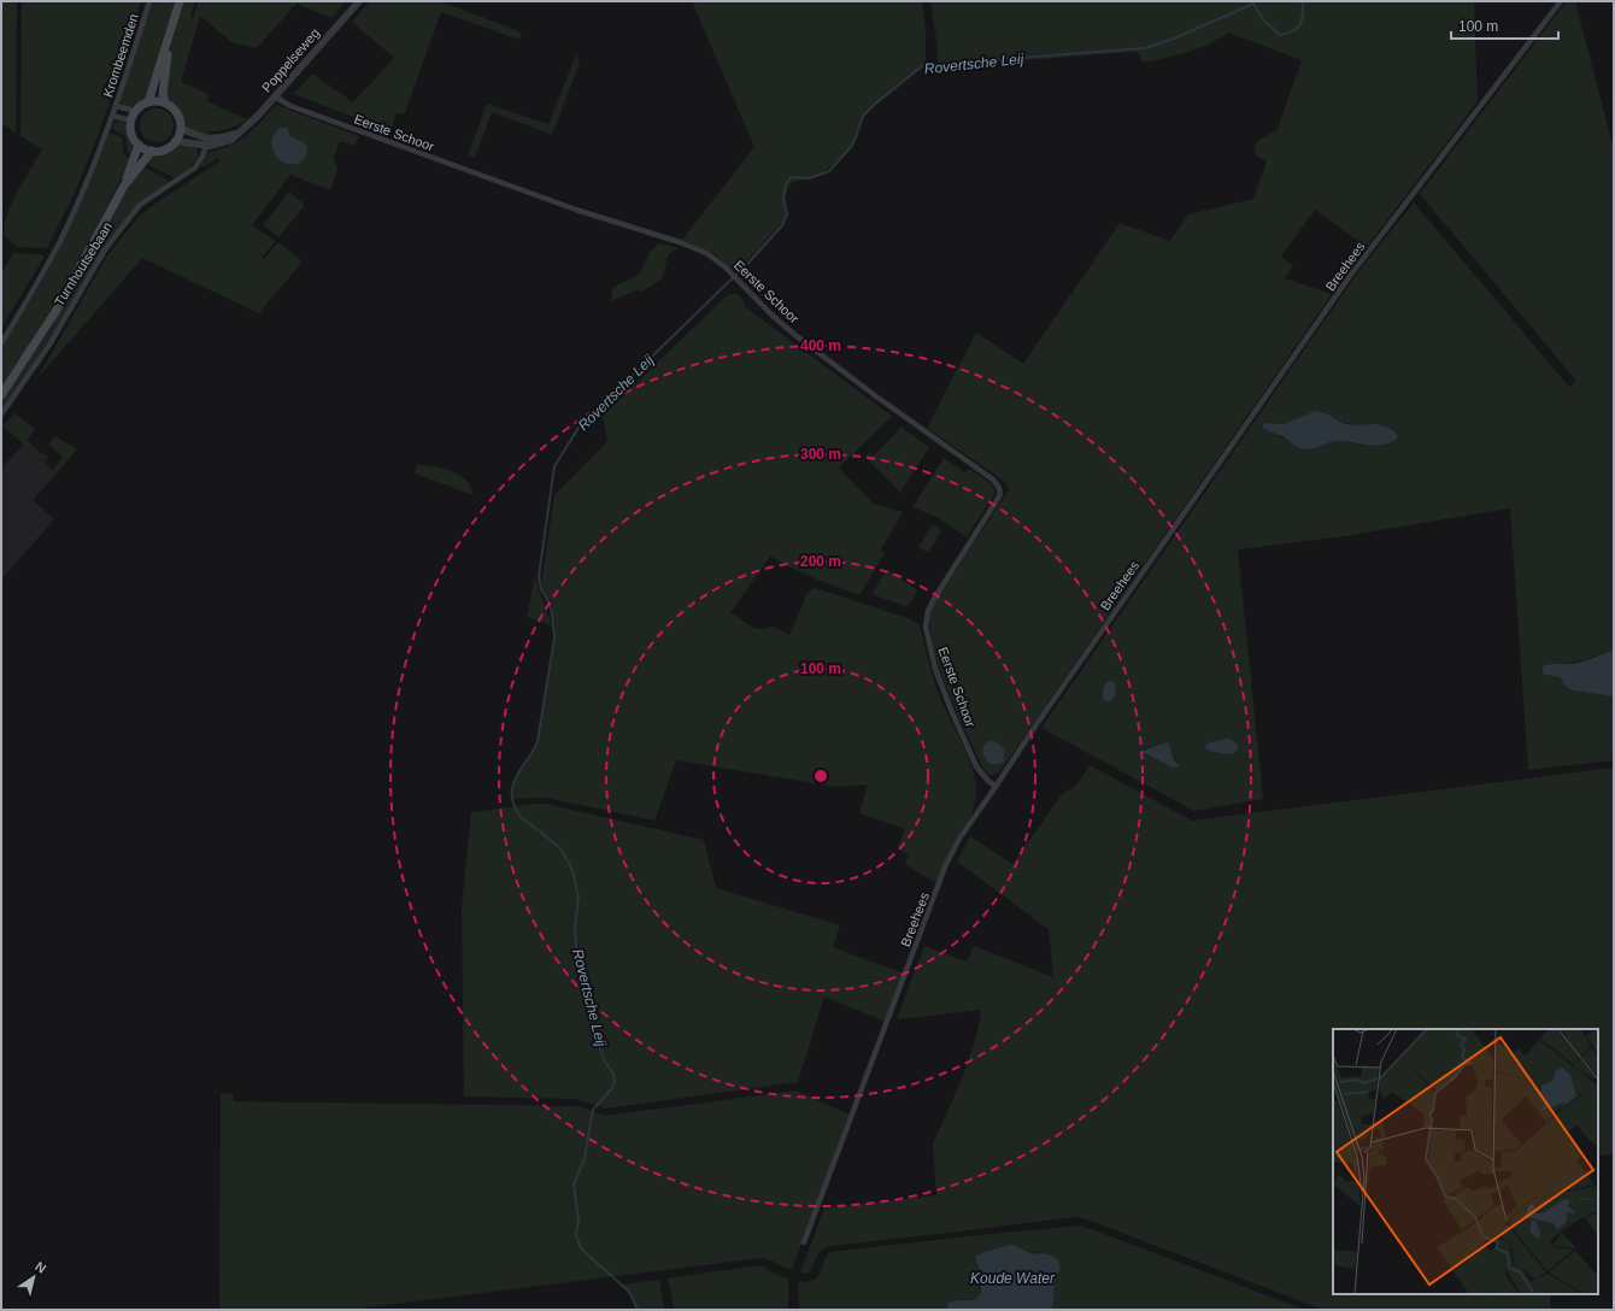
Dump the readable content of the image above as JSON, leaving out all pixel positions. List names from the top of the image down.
{
  "streets": {
    "main road": ["Turnhoutsebaan"],
    "street": [
      "Krombeemden",
      "Poppelseweg",
      "Eerste Schoor",
      "Breehees"
    ]
  },
  "crossings": [
    ["Poppelseweg", "Eerste Schoor"],
    ["Poppelseweg", "Turnhoutsebaan"],
    ["Eerste Schoor", "Breehees"]
  ],
  "water": ["Rovertsche Leij", "Koude Water"],
  "scale_bar": "100 m",
  "north": "top right",
  "rings": [
    "400 m",
    "300 m",
    "200 m",
    "100 m"
  ]
}
